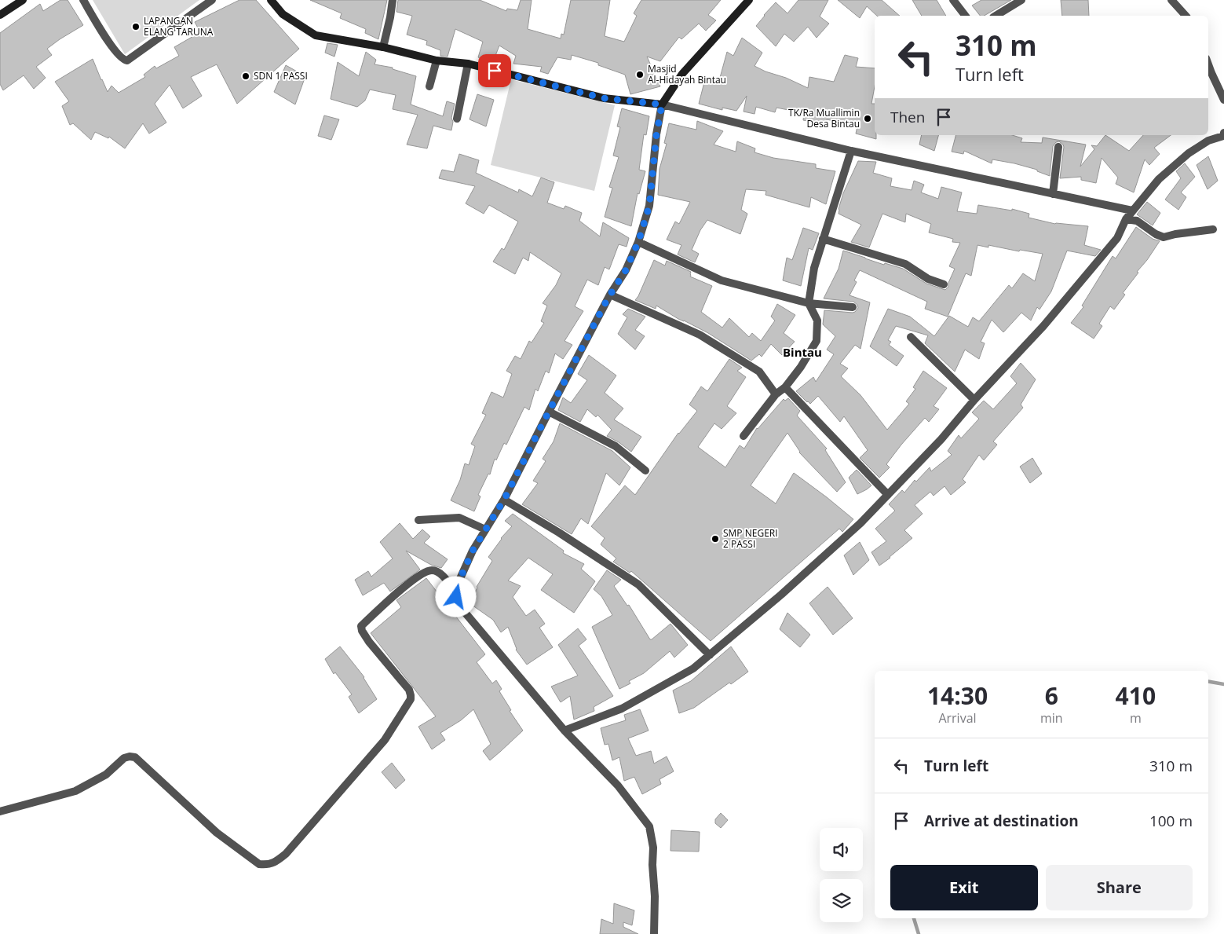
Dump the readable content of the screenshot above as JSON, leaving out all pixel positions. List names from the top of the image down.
{
  "districts": ["Bintau"],
  "places": [
    "LAPANGAN ELANG TARUNA",
    "Masjid Al-Hidayah Bintau",
    "SDN 1 PASSI",
    "TK/Ra Muallimin Desa Bintau",
    "SMP NEGERI 2 PASSI"
  ],
  "page": {
    "turn": ["310 m", "Turn left"],
    "then": "Then",
    "eta": [
      "14:30",
      "Arrival",
      "6",
      "min",
      "410",
      "m"
    ],
    "list": [
      {
        "name": "Turn left",
        "value": "310 m"
      },
      {
        "name": "Arrive at destination",
        "value": "100 m"
      }
    ],
    "buttons": ["Exit", "Share"]
  }
}
